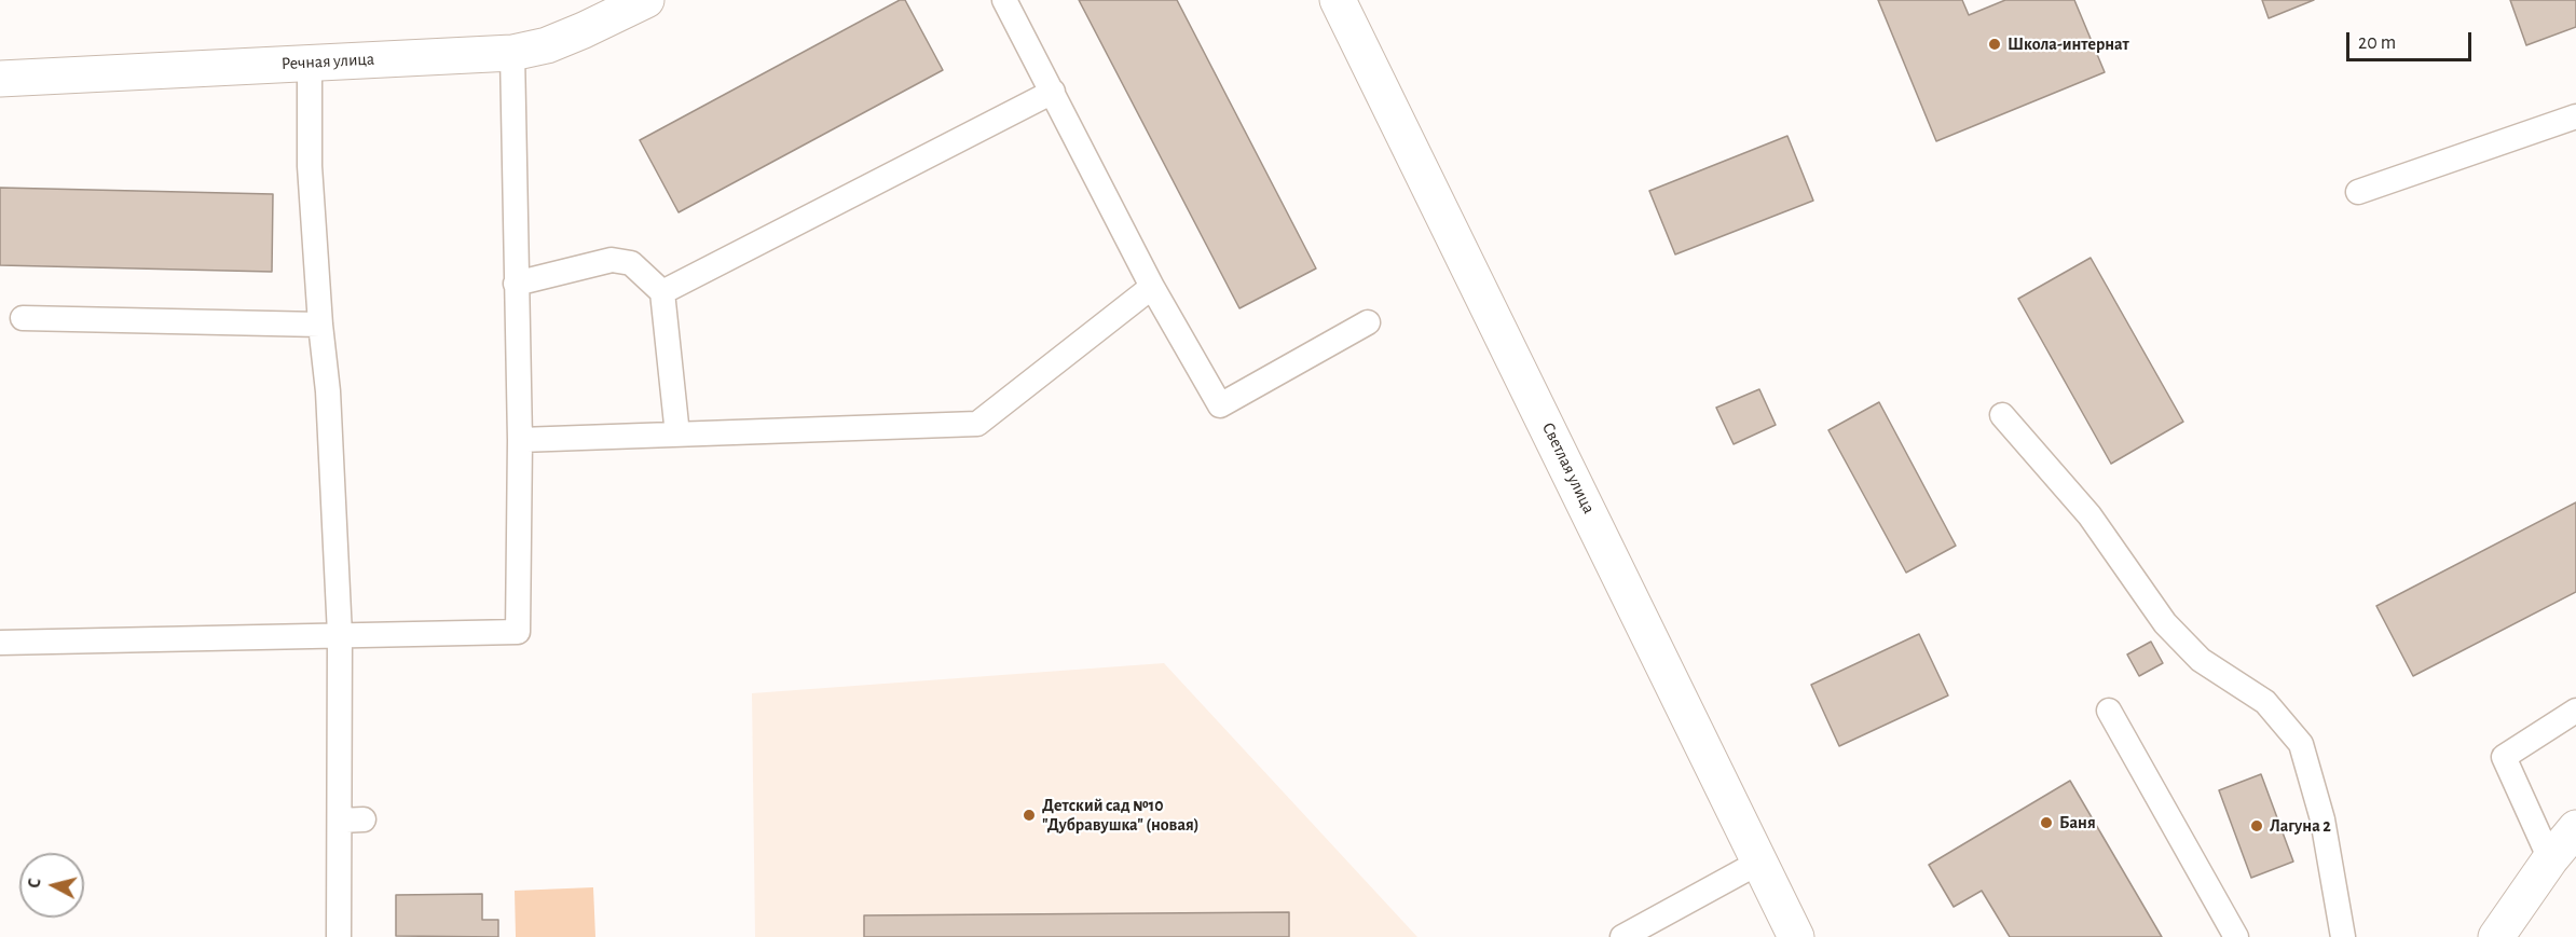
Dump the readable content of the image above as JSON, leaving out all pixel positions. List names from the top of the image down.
{
  "streets": {
    "street": ["Речная улица", "Светлая улица"]
  },
  "places": [
    "Школа-интернат",
    "Детский сад №10 \"Дубравушка\" (новая)",
    "Баня",
    "Лагуна 2"
  ],
  "scale_bar": "20 m",
  "north": "left"
}
